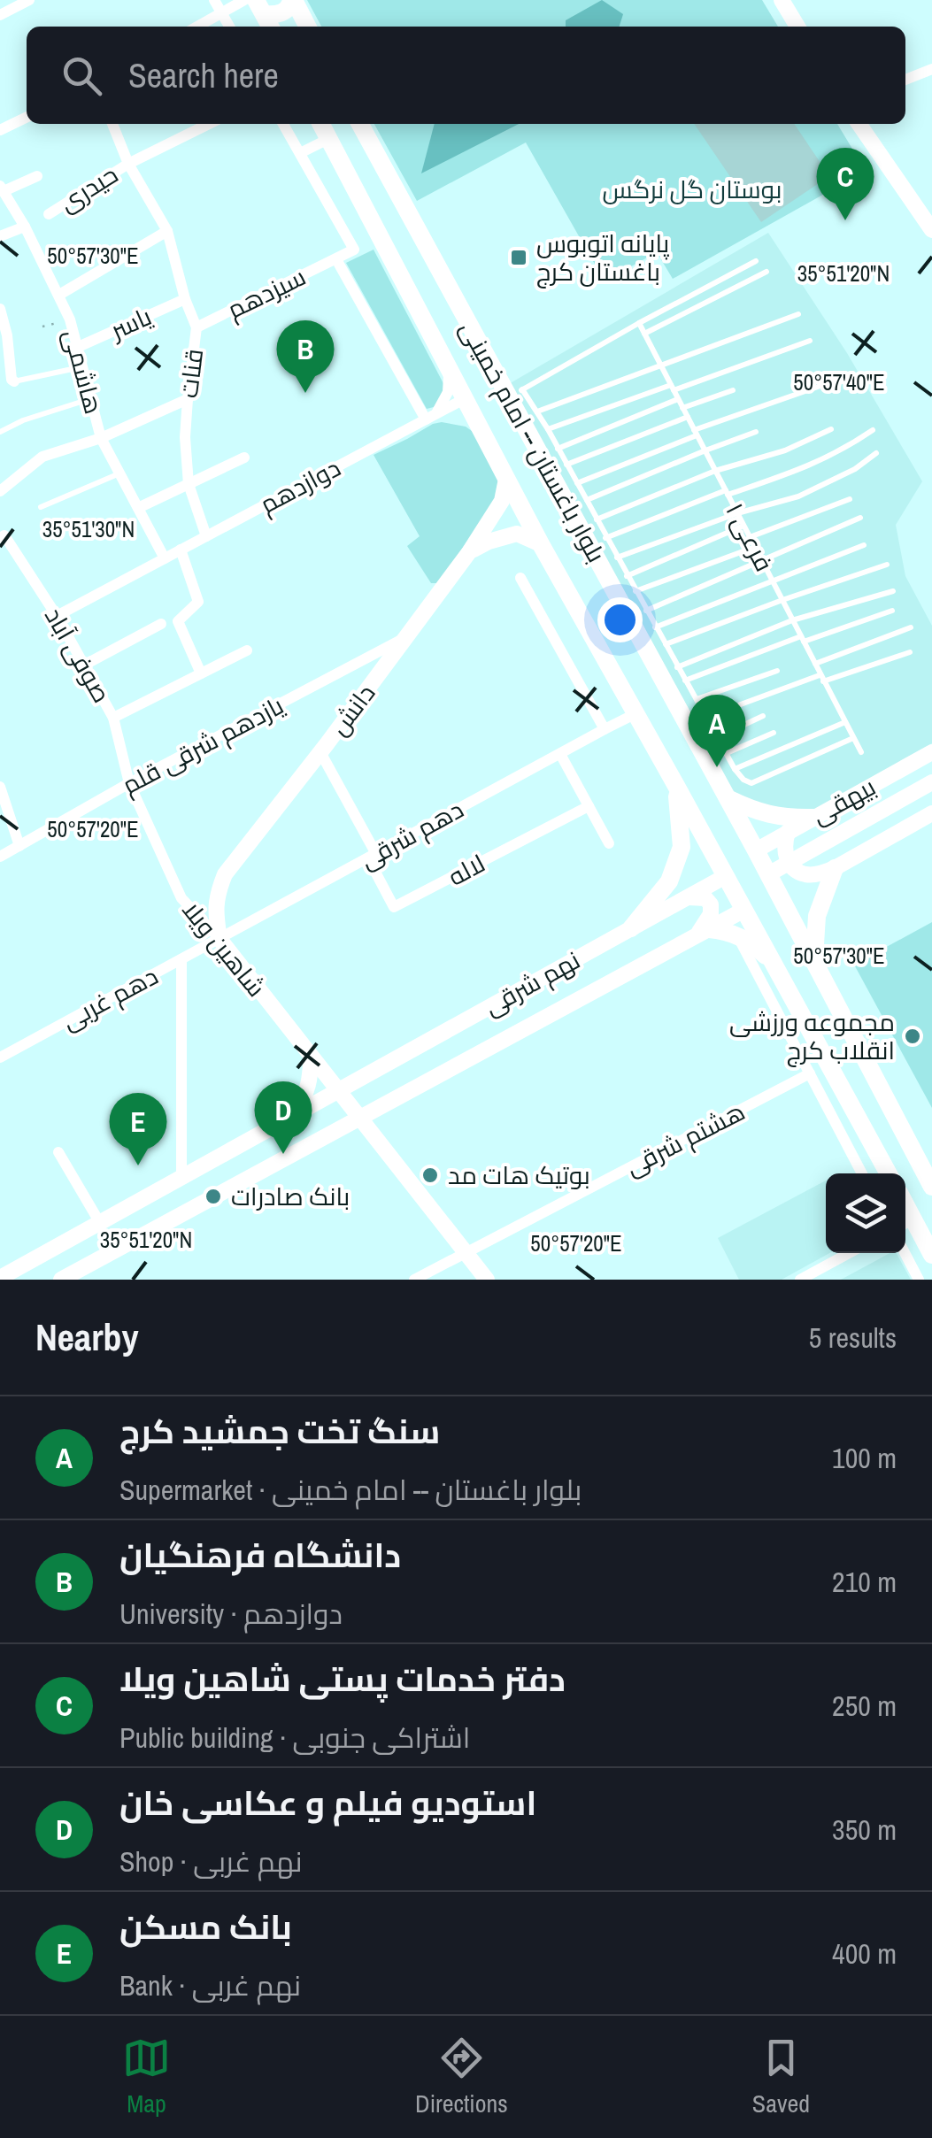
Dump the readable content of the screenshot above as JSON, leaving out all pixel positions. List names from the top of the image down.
{
  "streets": {
    "main road": ["بلوار باغستان -- امام خمینی"],
    "street": [
      "حیدری",
      "سیزدهم",
      "یاسر",
      "هاشمی",
      "قنات",
      "دوازدهم",
      "صوفی آباد",
      "دانش",
      "یازدهم شرقی قلم",
      "بیهقی",
      "دهم شرقی",
      "لاله",
      "شاهین ویلا",
      "نهم شرقی",
      "دهم غربی",
      "هشتم شرقی"
    ],
    "lane": ["۱ فرعی"]
  },
  "crossings": [
    ["حیدری", "قنات"],
    ["سیزدهم", "قنات"],
    ["یاسر", "هاشمی"],
    ["یاسر", "قنات"],
    ["هاشمی", "دوازدهم"],
    ["قنات", "دوازدهم"],
    ["بلوار باغستان -- امام خمینی", "دوازدهم"],
    ["بلوار باغستان -- امام خمینی", "دانش"],
    ["بلوار باغستان -- امام خمینی", "بیهقی"],
    ["بلوار باغستان -- امام خمینی", "دهم شرقی"],
    ["بلوار باغستان -- امام خمینی", "نهم شرقی"],
    ["دوازدهم", "صوفی آباد"],
    ["صوفی آباد", "یازدهم شرقی قلم"],
    ["صوفی آباد", "شاهین ویلا"],
    ["دانش", "یازدهم شرقی قلم"],
    ["دانش", "دهم شرقی"],
    ["دانش", "شاهین ویلا"],
    ["دانش", "دهم غربی"],
    ["یازدهم شرقی قلم", "شاهین ویلا"],
    ["دهم شرقی", "لاله"],
    ["دهم شرقی", "شاهین ویلا"],
    ["دهم شرقی", "دهم غربی"],
    ["شاهین ویلا", "نهم شرقی"],
    ["شاهین ویلا", "دهم غربی"],
    ["شاهین ویلا", "هشتم شرقی"]
  ],
  "parks": ["بوستان گل نرگس"],
  "places": {
    "transit": ["پایانه اتوبوس باغستان کرج"],
    "other": ["مجموعه ورزشی انقلاب کرج", "بوتیک هات مد", "بانک صادرات"]
  },
  "page": {
    "search": "Search here",
    "pins": [
      "C",
      "B",
      "A",
      "D",
      "E"
    ],
    "heading": ["Nearby", "5 results"],
    "list": [
      {
        "mark": "A",
        "name": "سنگ تخت جمشید کرج",
        "note": "Supermarket · بلوار باغستان -- امام خمینی",
        "value": "100 m"
      },
      {
        "mark": "B",
        "name": "دانشگاه فرهنگیان",
        "note": "University · دوازدهم",
        "value": "210 m"
      },
      {
        "mark": "C",
        "name": "دفتر خدمات پستی شاهین ویلا",
        "note": "Public building · اشتراکی جنوبی",
        "value": "250 m"
      },
      {
        "mark": "D",
        "name": "استودیو فیلم و عکاسی خان",
        "note": "Shop · نهم غربی",
        "value": "350 m"
      },
      {
        "mark": "E",
        "name": "بانک مسکن",
        "note": "Bank · نهم غربی",
        "value": "400 m"
      }
    ],
    "nav": ["Map", "Directions", "Saved"]
  },
  "coordinates": [
    "50°57'30\"E",
    "35°51'20\"N",
    "50°57'40\"E",
    "35°51'30\"N",
    "50°57'20\"E"
  ]
}
